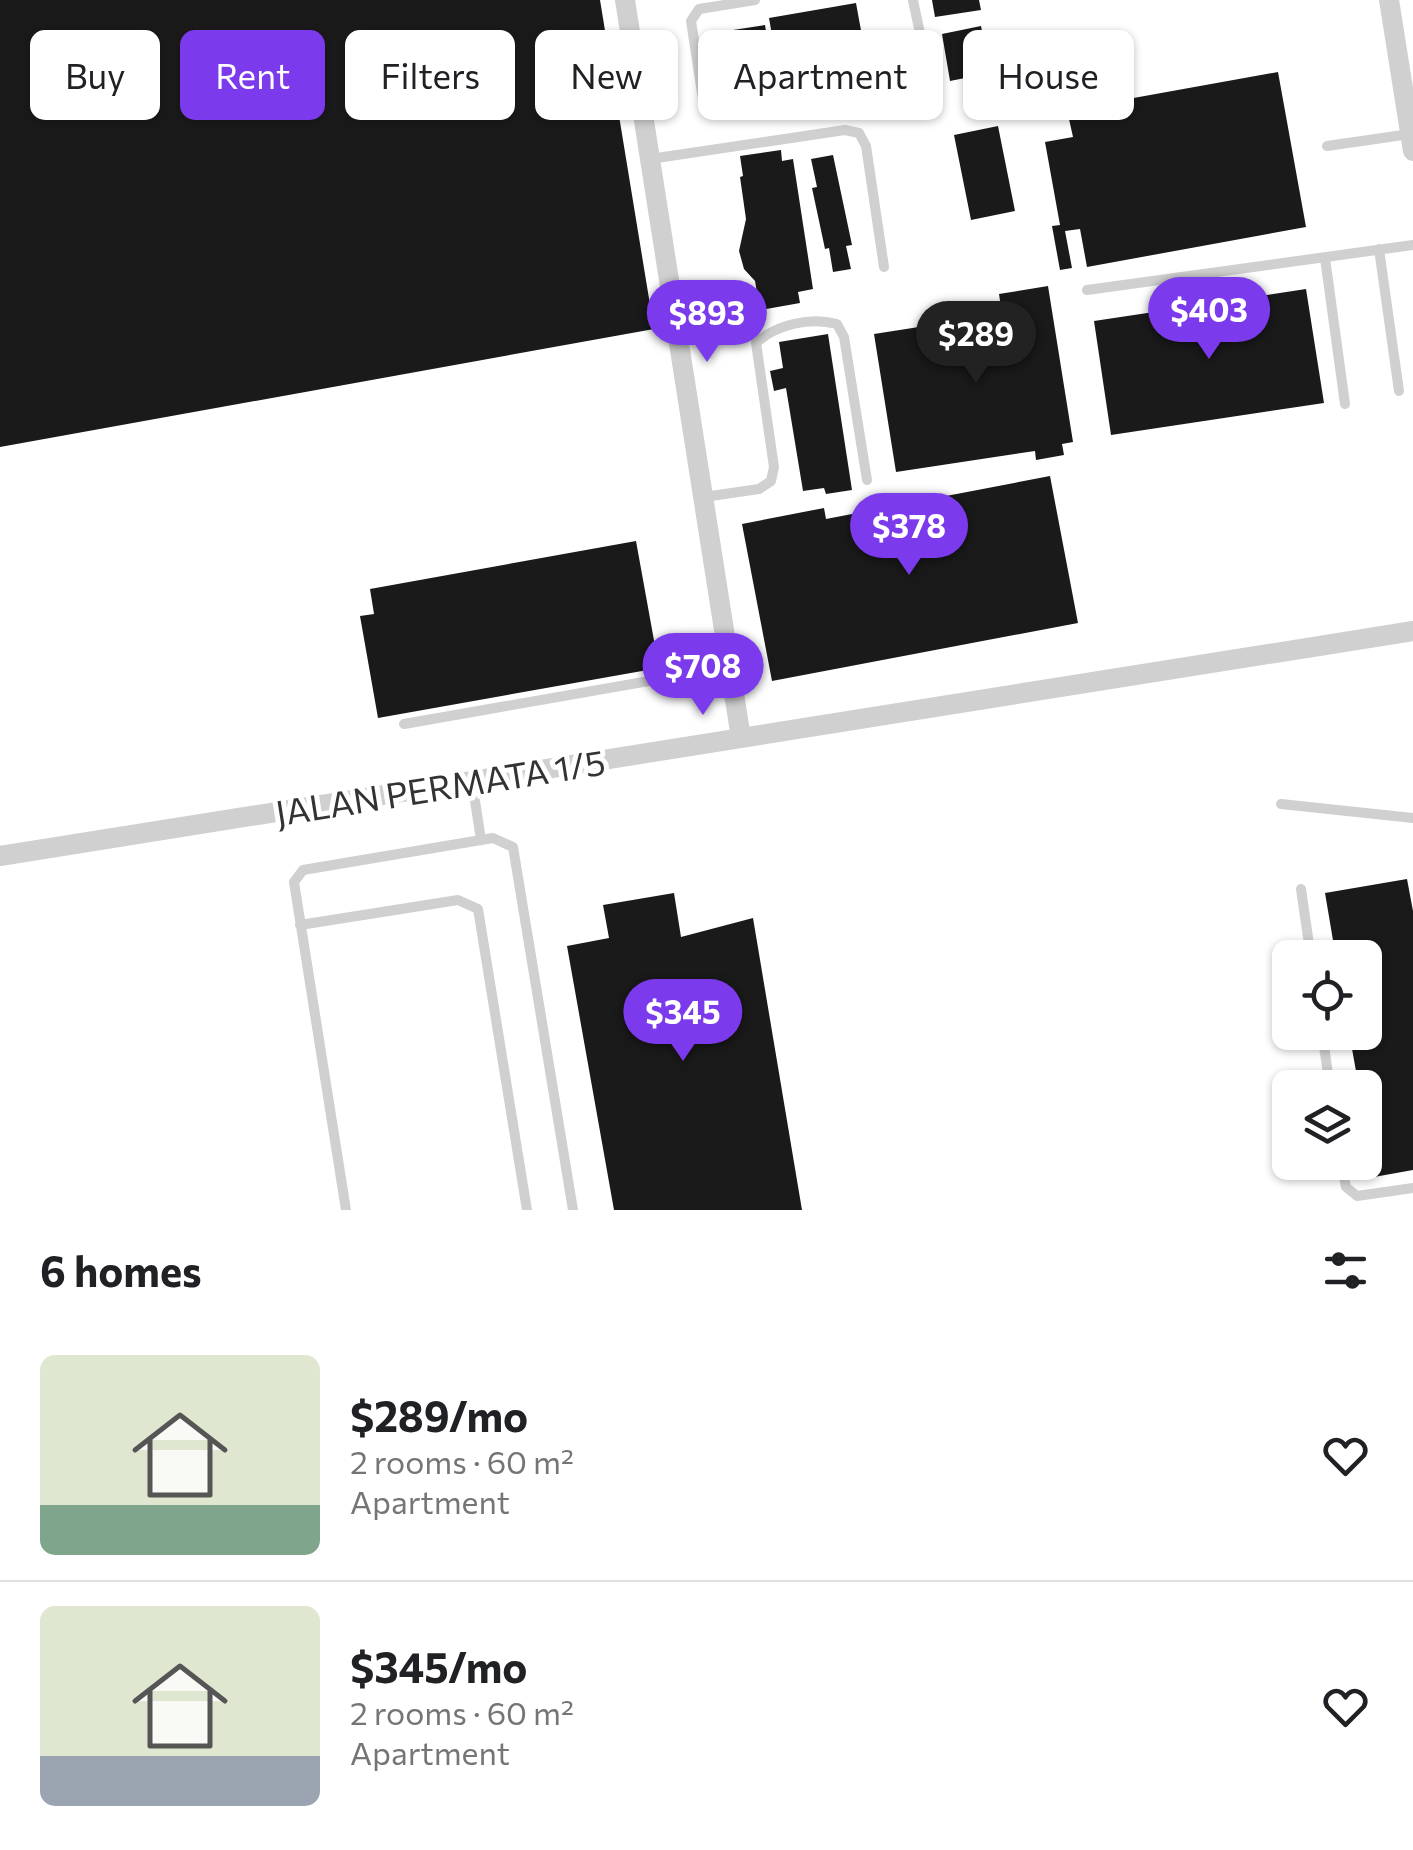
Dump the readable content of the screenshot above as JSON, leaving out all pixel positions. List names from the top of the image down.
{
  "streets": {
    "street": ["JALAN PERMATA 1/5"]
  },
  "page": {
    "chip": [
      "Buy",
      "Rent",
      "Filters",
      "New",
      "Apartment",
      "House"
    ],
    "price": [
      "$403",
      "$893",
      "$289",
      "$378",
      "$708",
      "$345"
    ],
    "heading": "6 homes",
    "list": [
      {
        "name": "$289/mo",
        "note": "2 rooms · 60 m² · Apartment"
      },
      {
        "name": "$345/mo",
        "note": "2 rooms · 60 m² · Apartment"
      }
    ]
  }
}
